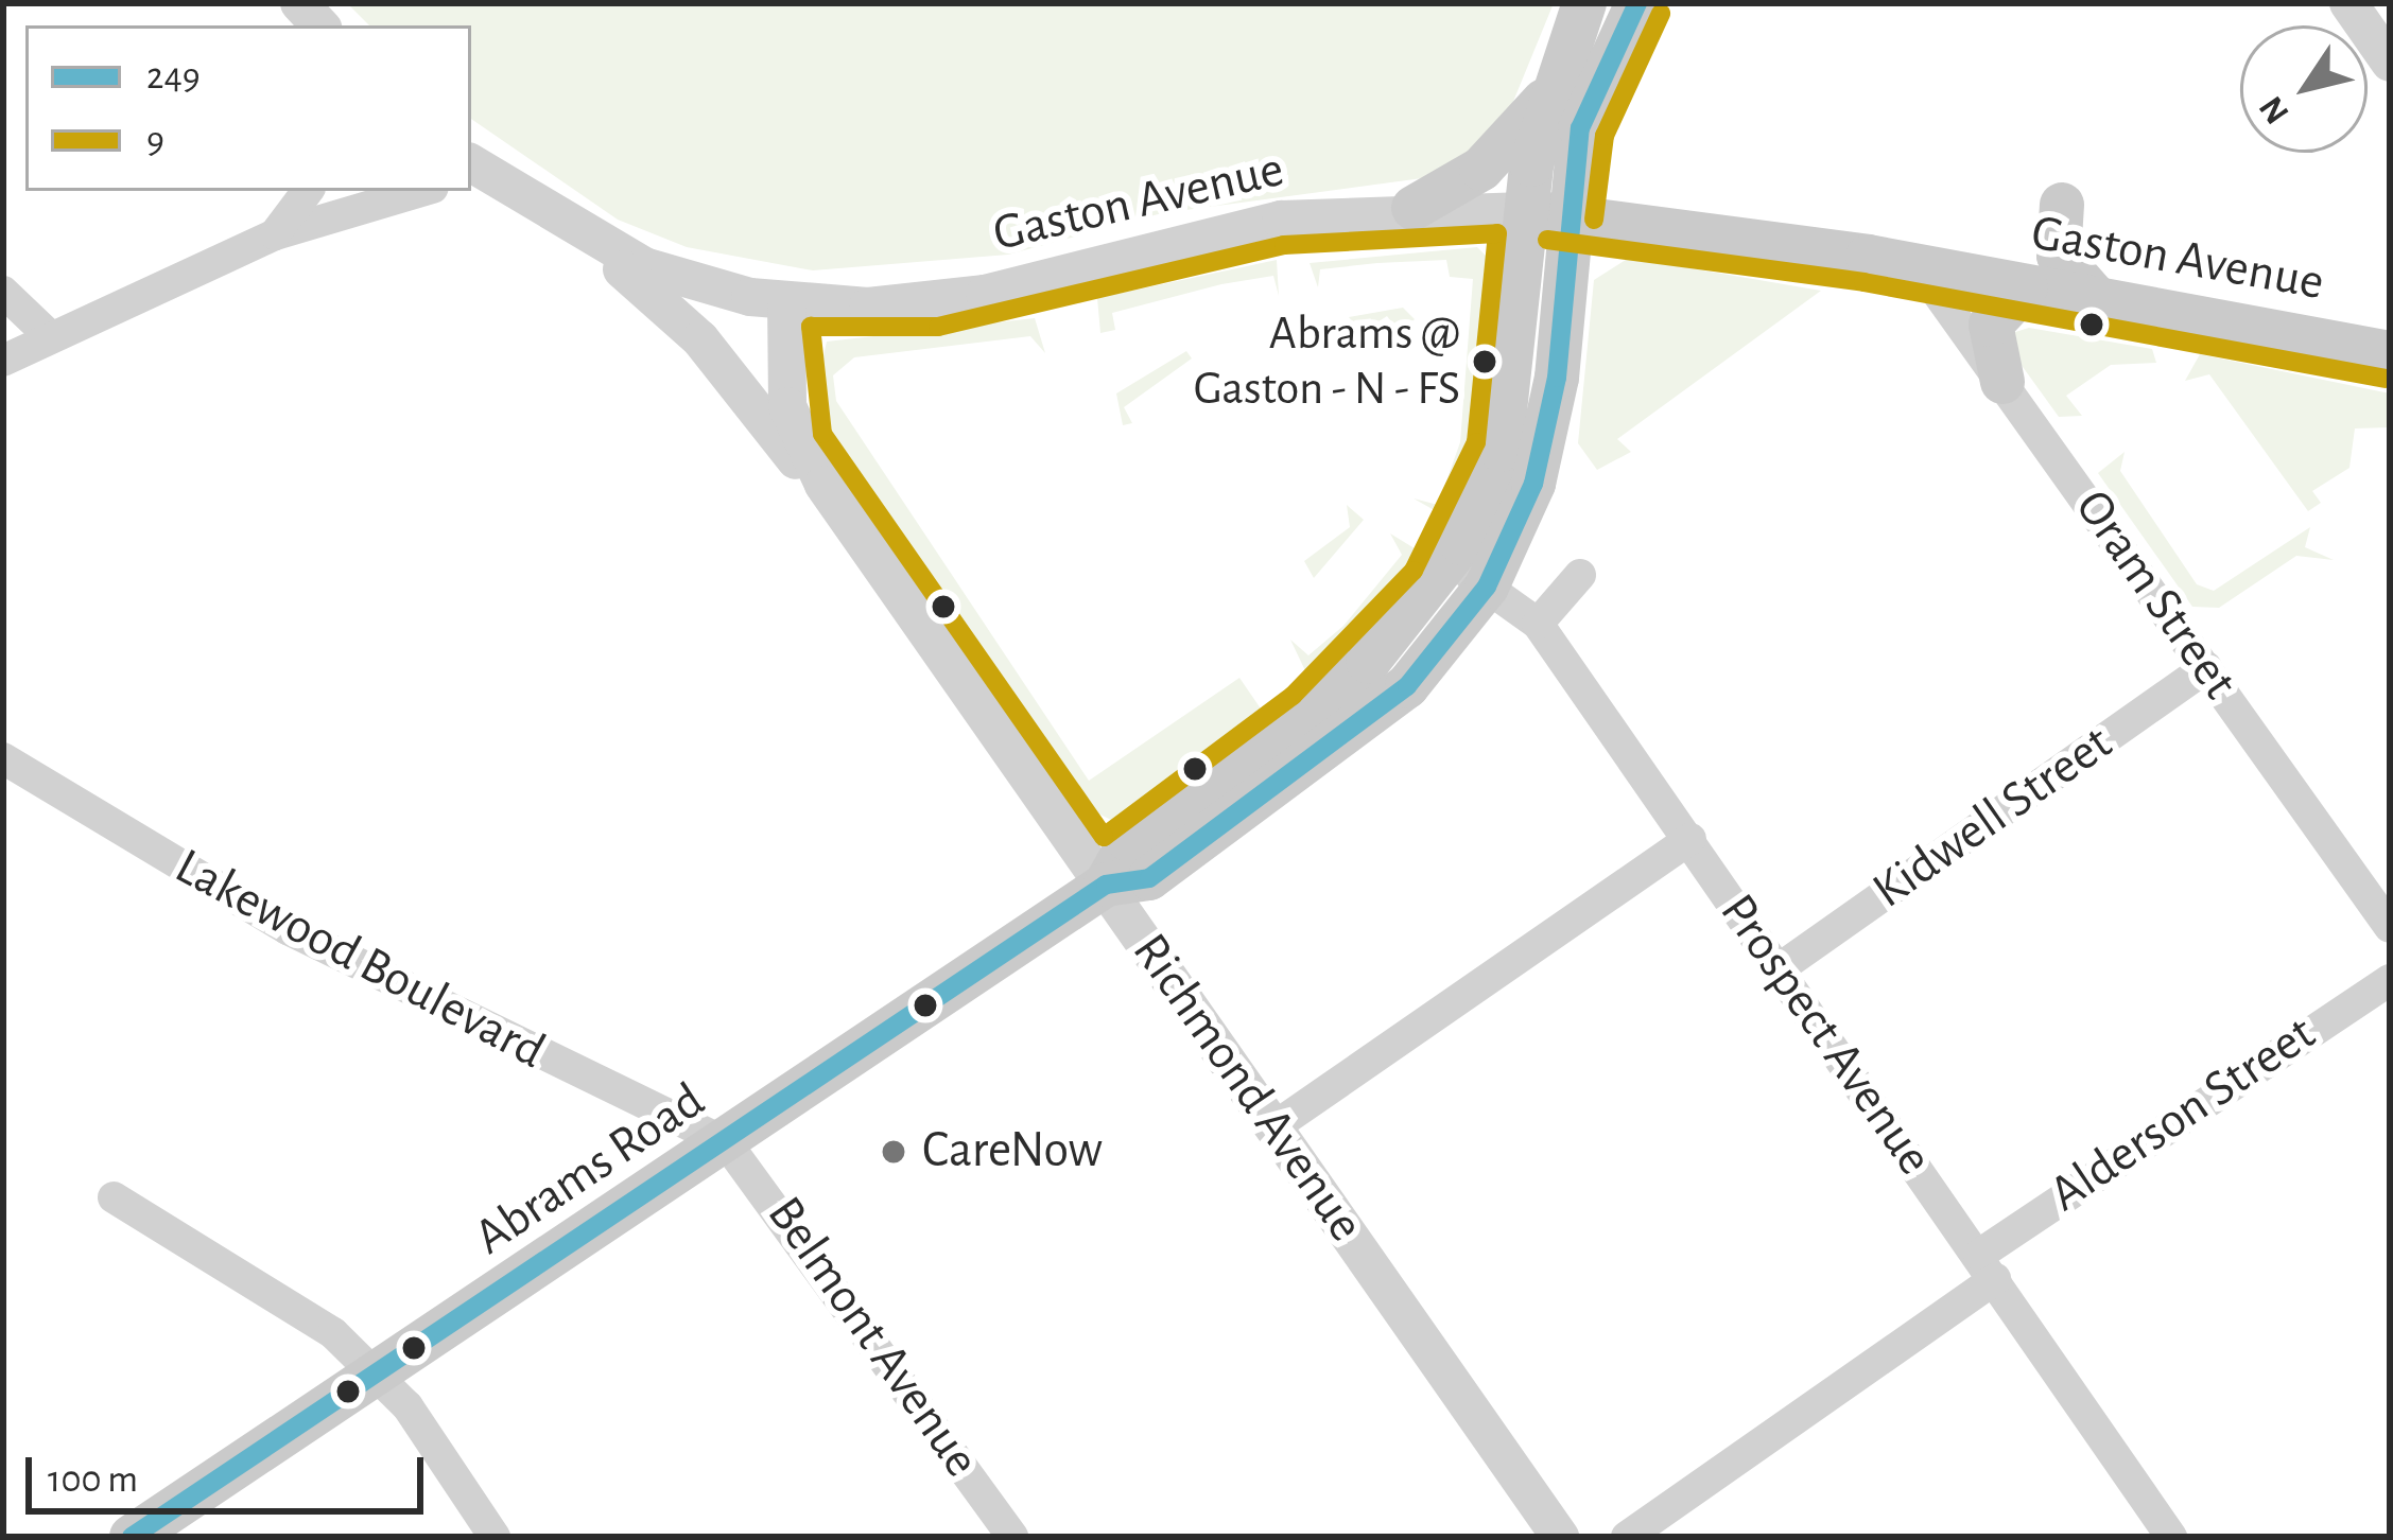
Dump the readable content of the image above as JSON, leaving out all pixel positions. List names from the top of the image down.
{
  "streets": {
    "main road": ["Gaston Avenue", "Abrams Road"],
    "street": [
      "Oram Street",
      "Kidwell Street",
      "Lakewood Boulevard",
      "Prospect Avenue",
      "Richmond Avenue",
      "Alderson Street",
      "Belmont Avenue"
    ]
  },
  "crossings": [
    ["Gaston Avenue", "Oram Street"],
    ["Gaston Avenue", "Richmond Avenue"],
    ["Gaston Avenue", "Abrams Road"],
    ["Oram Street", "Kidwell Street"],
    ["Kidwell Street", "Prospect Avenue"],
    ["Lakewood Boulevard", "Abrams Road"],
    ["Lakewood Boulevard", "Belmont Avenue"],
    ["Prospect Avenue", "Alderson Street"],
    ["Prospect Avenue", "Abrams Road"],
    ["Richmond Avenue", "Abrams Road"],
    ["Abrams Road", "Belmont Avenue"]
  ],
  "places": ["Abrams @ Gaston - N - FS", "CareNow"],
  "lines": ["transit line 249", "transit line 9"],
  "legend": ["249", "9"],
  "scale_bar": "100 m",
  "north": "bottom left"
}
